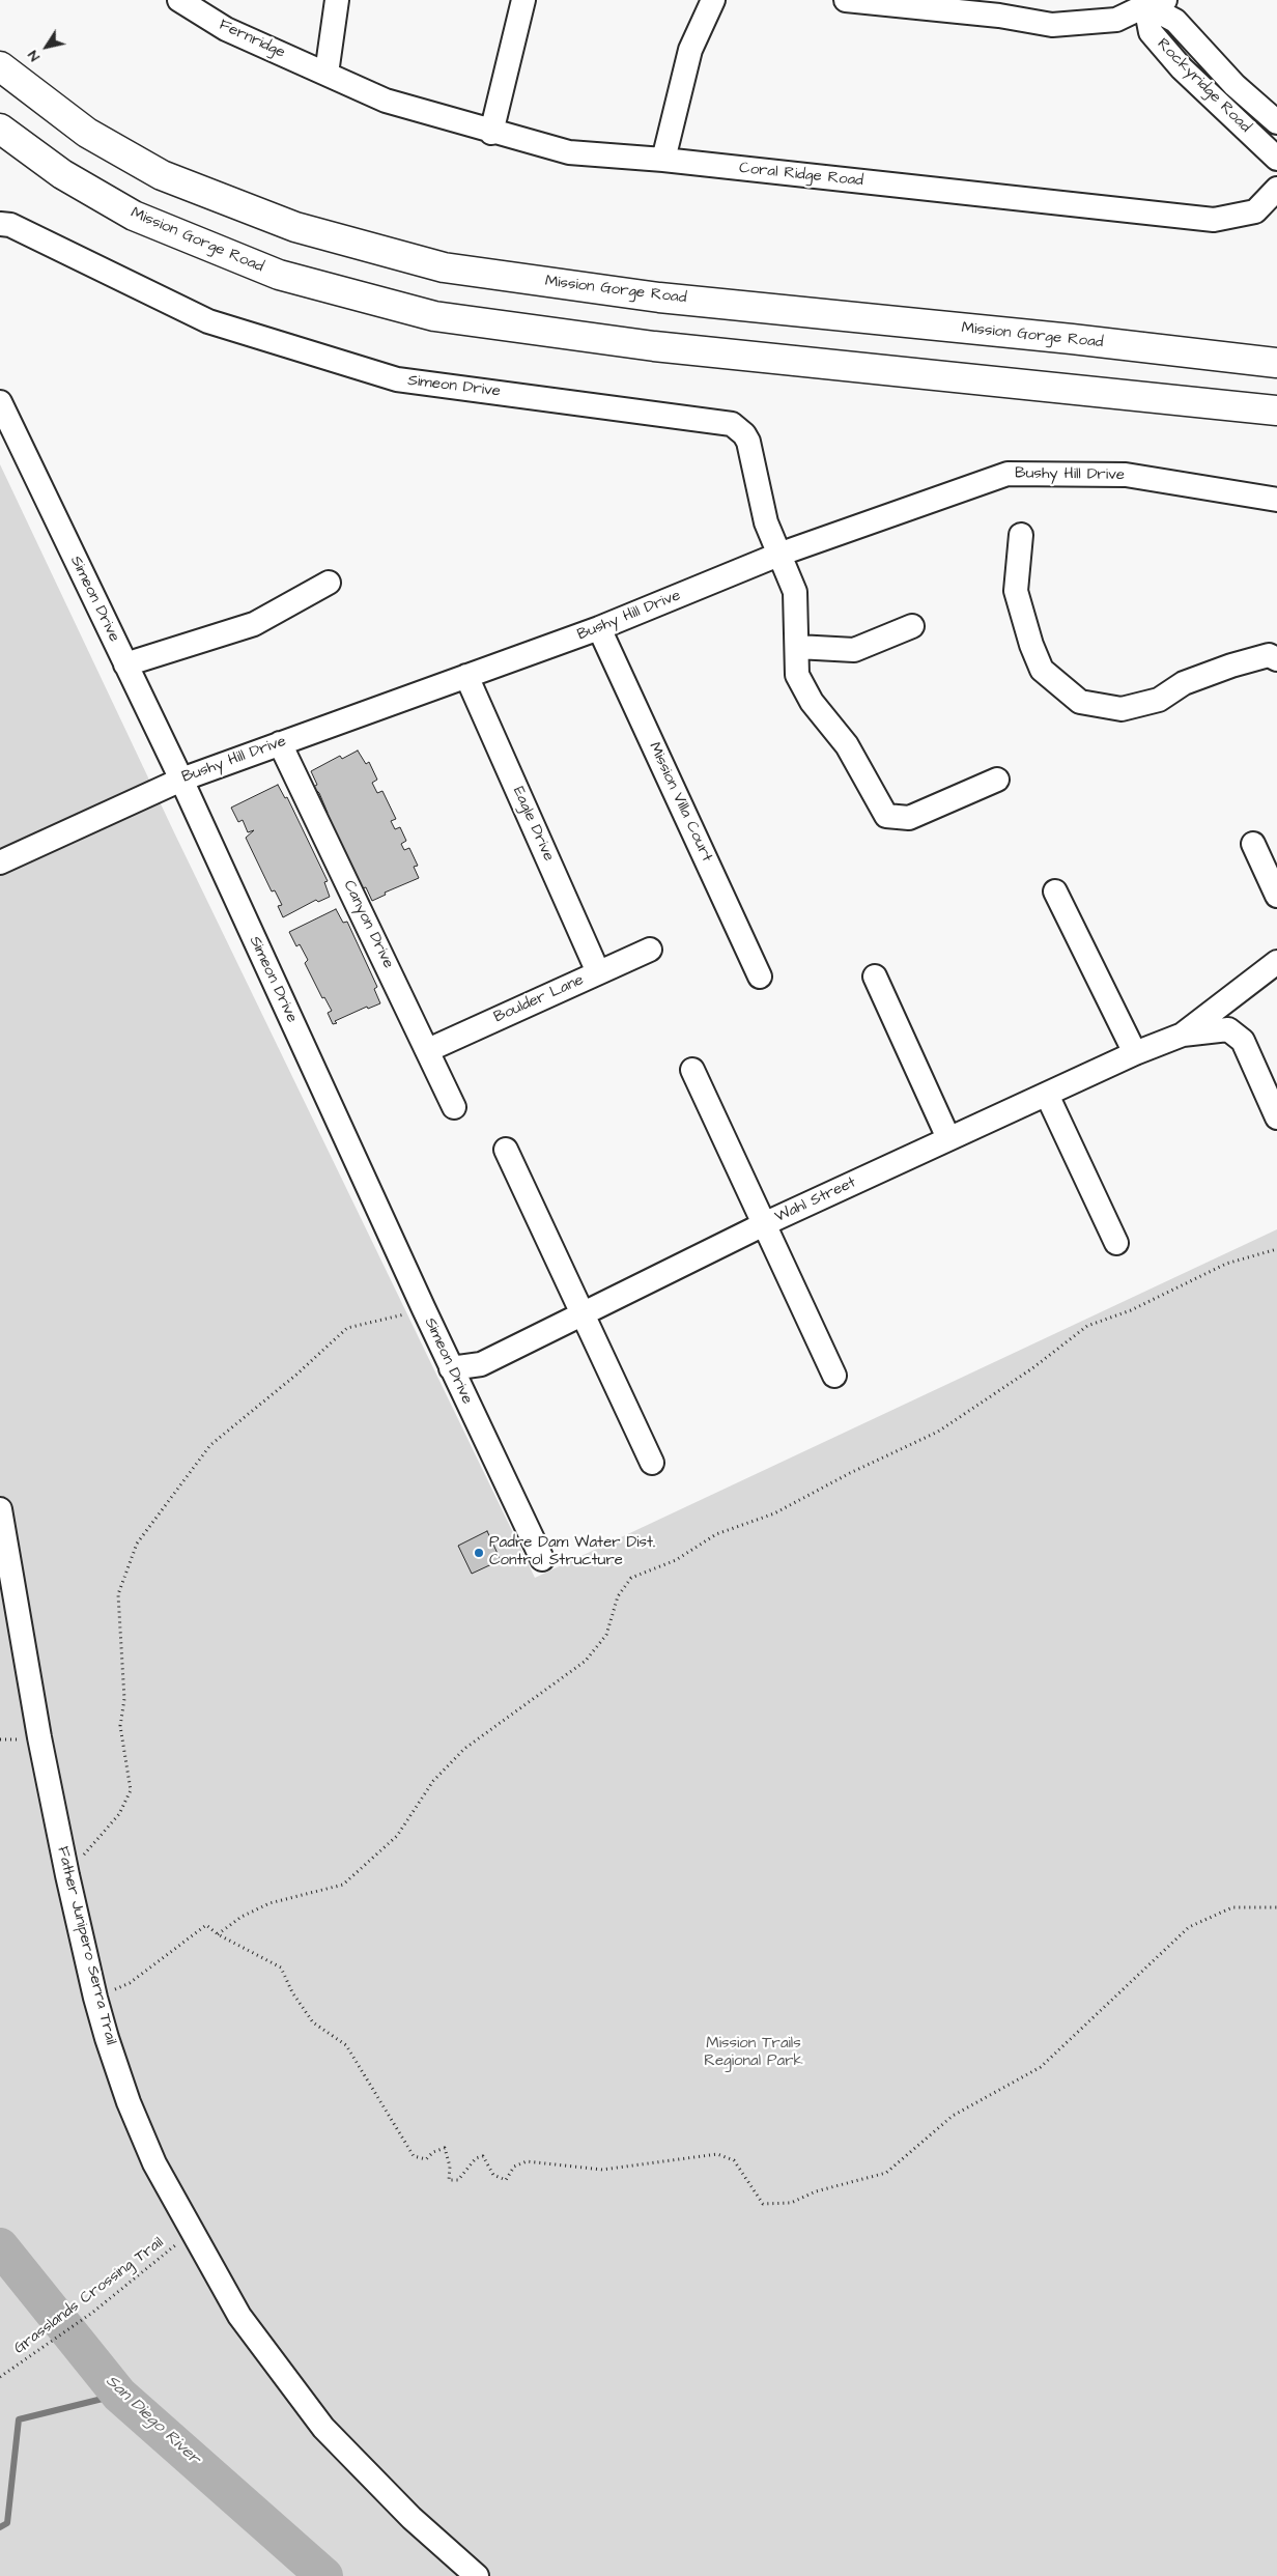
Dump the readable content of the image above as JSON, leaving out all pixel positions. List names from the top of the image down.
{
  "streets": {
    "main road": ["Mission Gorge Road"],
    "street": [
      "Fernridge",
      "Rockyridge Road",
      "Coral Ridge Road",
      "Simeon Drive",
      "Bushy Hill Drive",
      "Mission Villa Court",
      "Eagle Drive",
      "Canyon Drive",
      "Boulder Lane",
      "Wahl Street",
      "Father Junipero Serra Trail"
    ],
    "path": ["Grasslands Crossing Trail"]
  },
  "crossings": [
    ["Fernridge", "Coral Ridge Road"],
    ["Simeon Drive", "Bushy Hill Drive"],
    ["Simeon Drive", "Wahl Street"],
    ["Bushy Hill Drive", "Mission Villa Court"],
    ["Bushy Hill Drive", "Eagle Drive"],
    ["Bushy Hill Drive", "Canyon Drive"],
    ["Eagle Drive", "Boulder Lane"],
    ["Canyon Drive", "Boulder Lane"],
    ["Father Junipero Serra Trail", "Grasslands Crossing Trail"]
  ],
  "water": ["San Diego River"],
  "parks": ["Mission Trails Regional Park"],
  "places": ["Padre Dam Water Dist. Control Structure"],
  "north": "bottom left"
}
